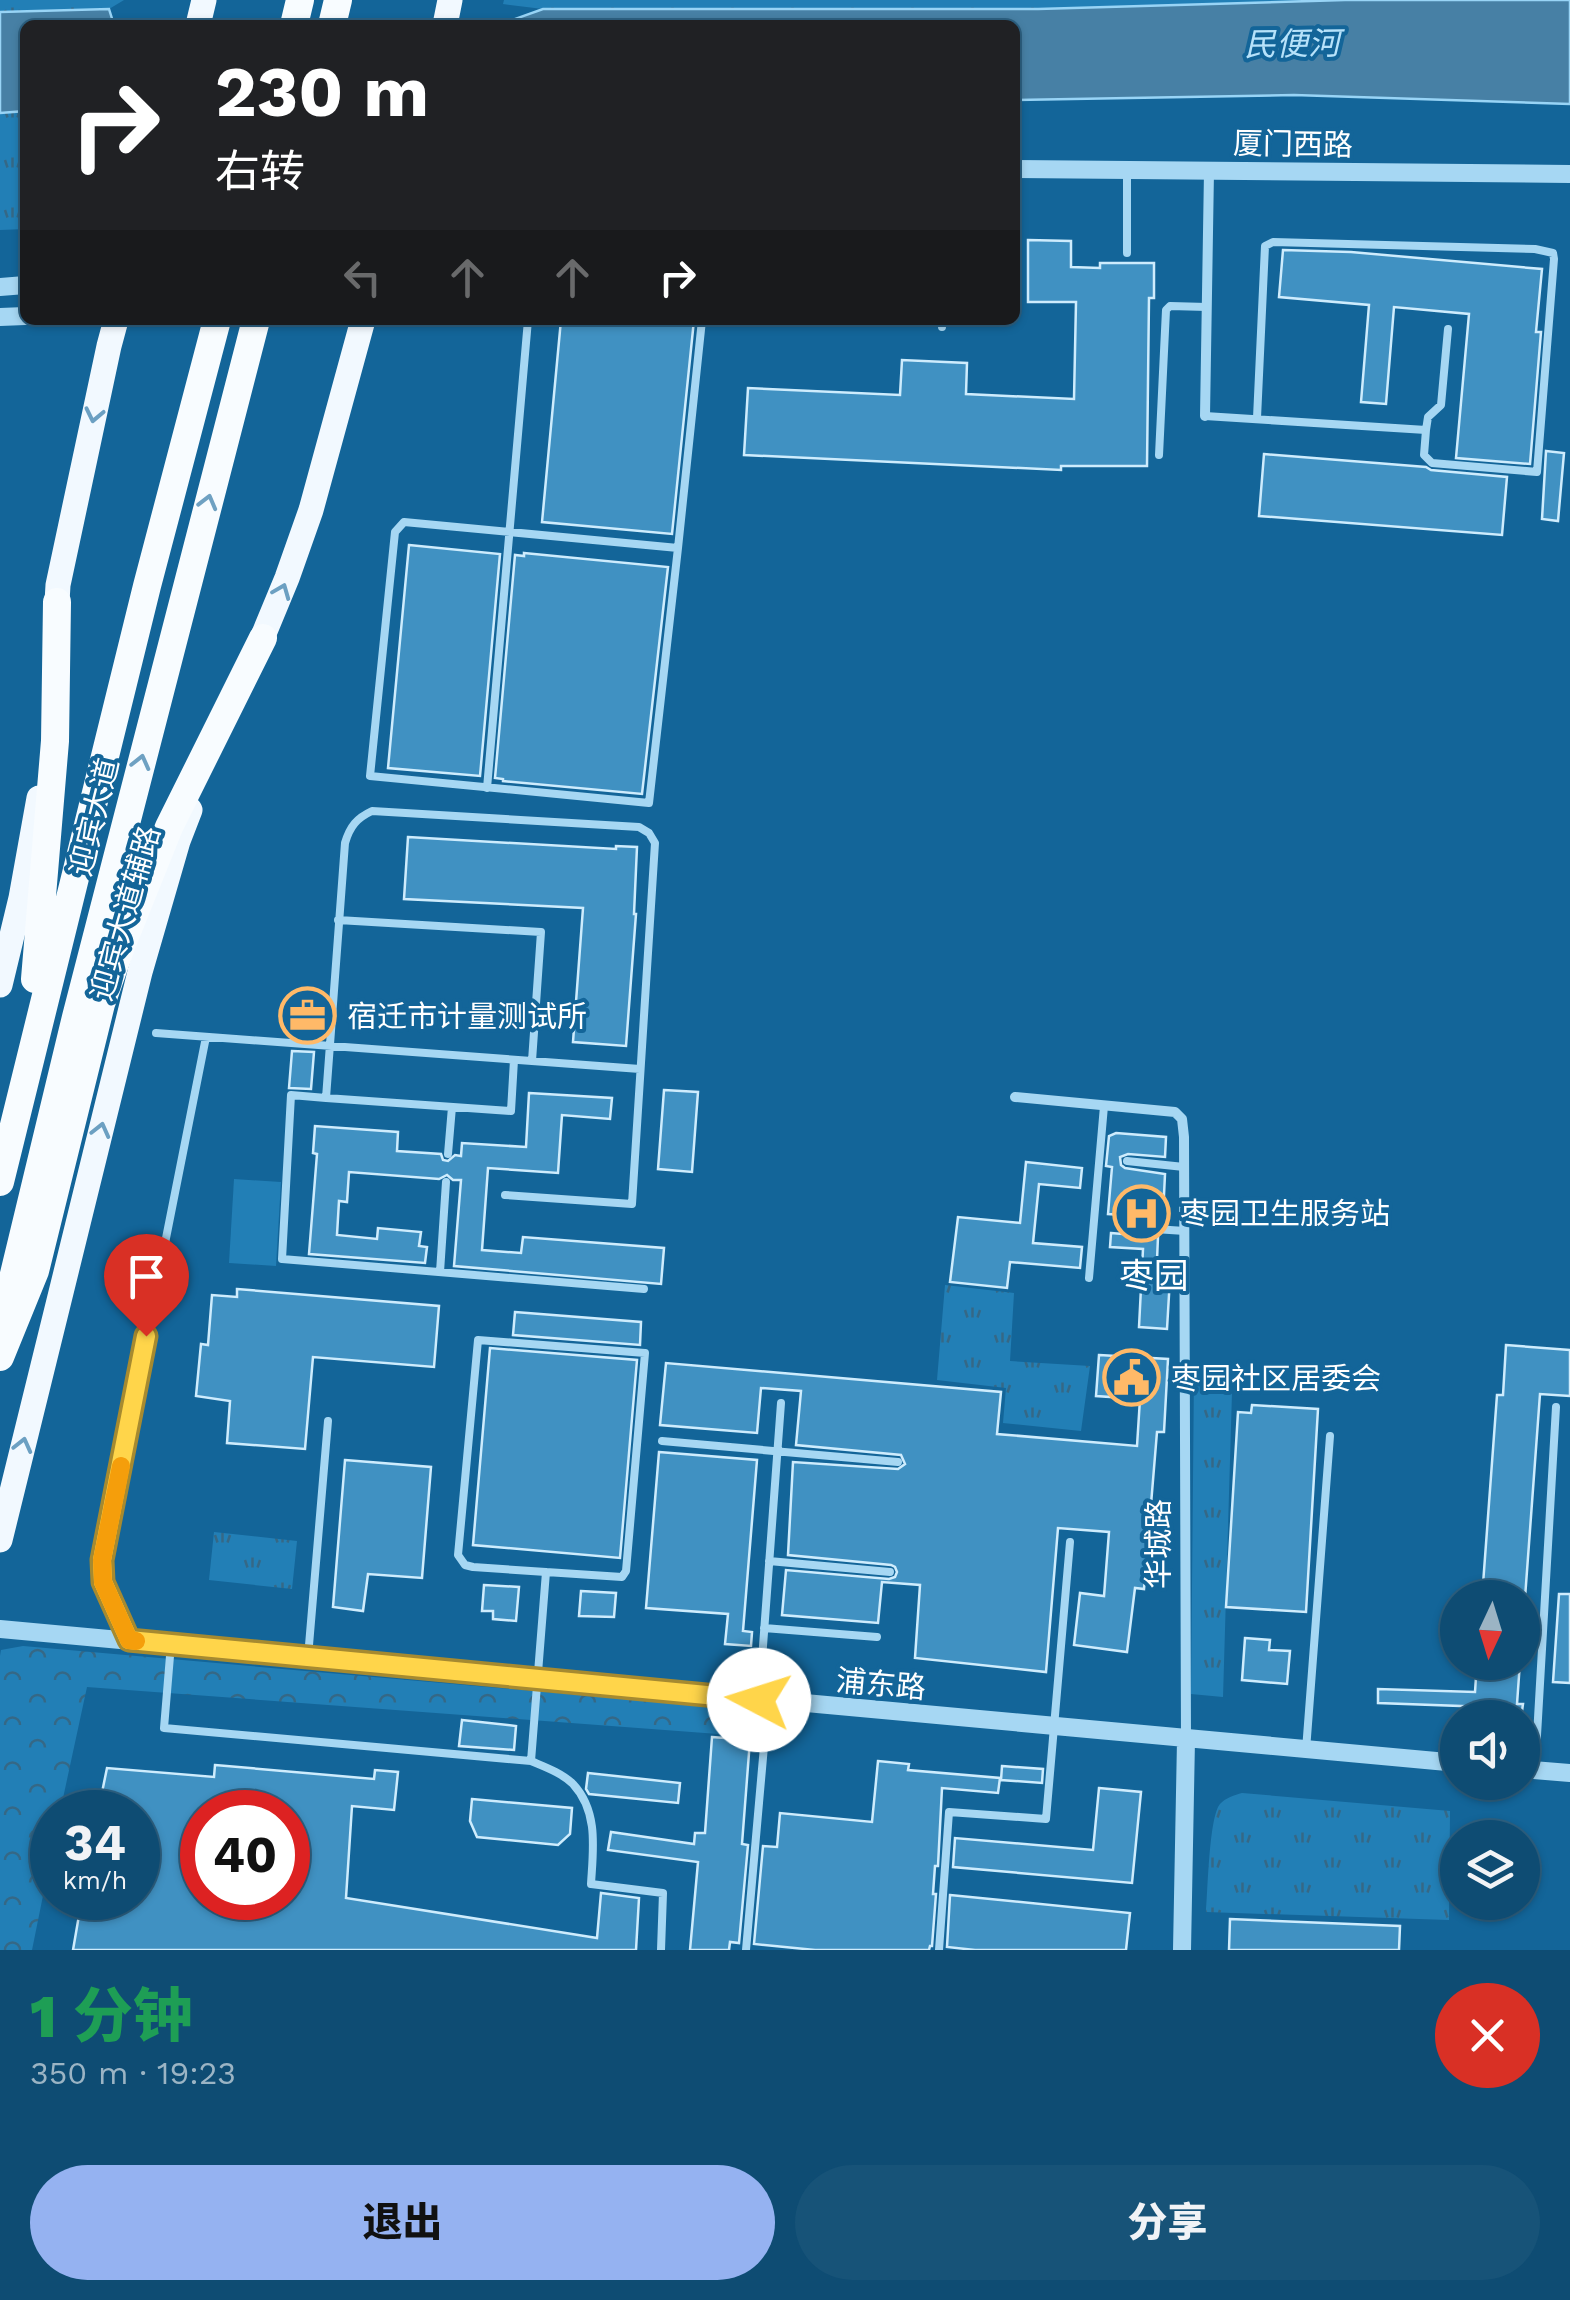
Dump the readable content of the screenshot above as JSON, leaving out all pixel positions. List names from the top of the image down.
{
  "streets": {
    "highway": ["迎宾大道"],
    "main road": ["迎宾大道辅路"],
    "street": ["厦门西路", "华城路", "浦东路"]
  },
  "crossings": [
    ["华城路", "浦东路"]
  ],
  "districts": ["枣园"],
  "water": ["民便河"],
  "places": {
    "office": ["宿迁市计量测试所"],
    "hospital": ["枣园卫生服务站"],
    "public building": ["枣园社区居委会"]
  },
  "north": "bottom",
  "page": {
    "turn": ["230 m", "右转"],
    "speed": "34 km/h",
    "limit": "40",
    "heading": ["1 分钟", "350 m · 19:23"],
    "buttons": ["退出", "分享"]
  }
}
